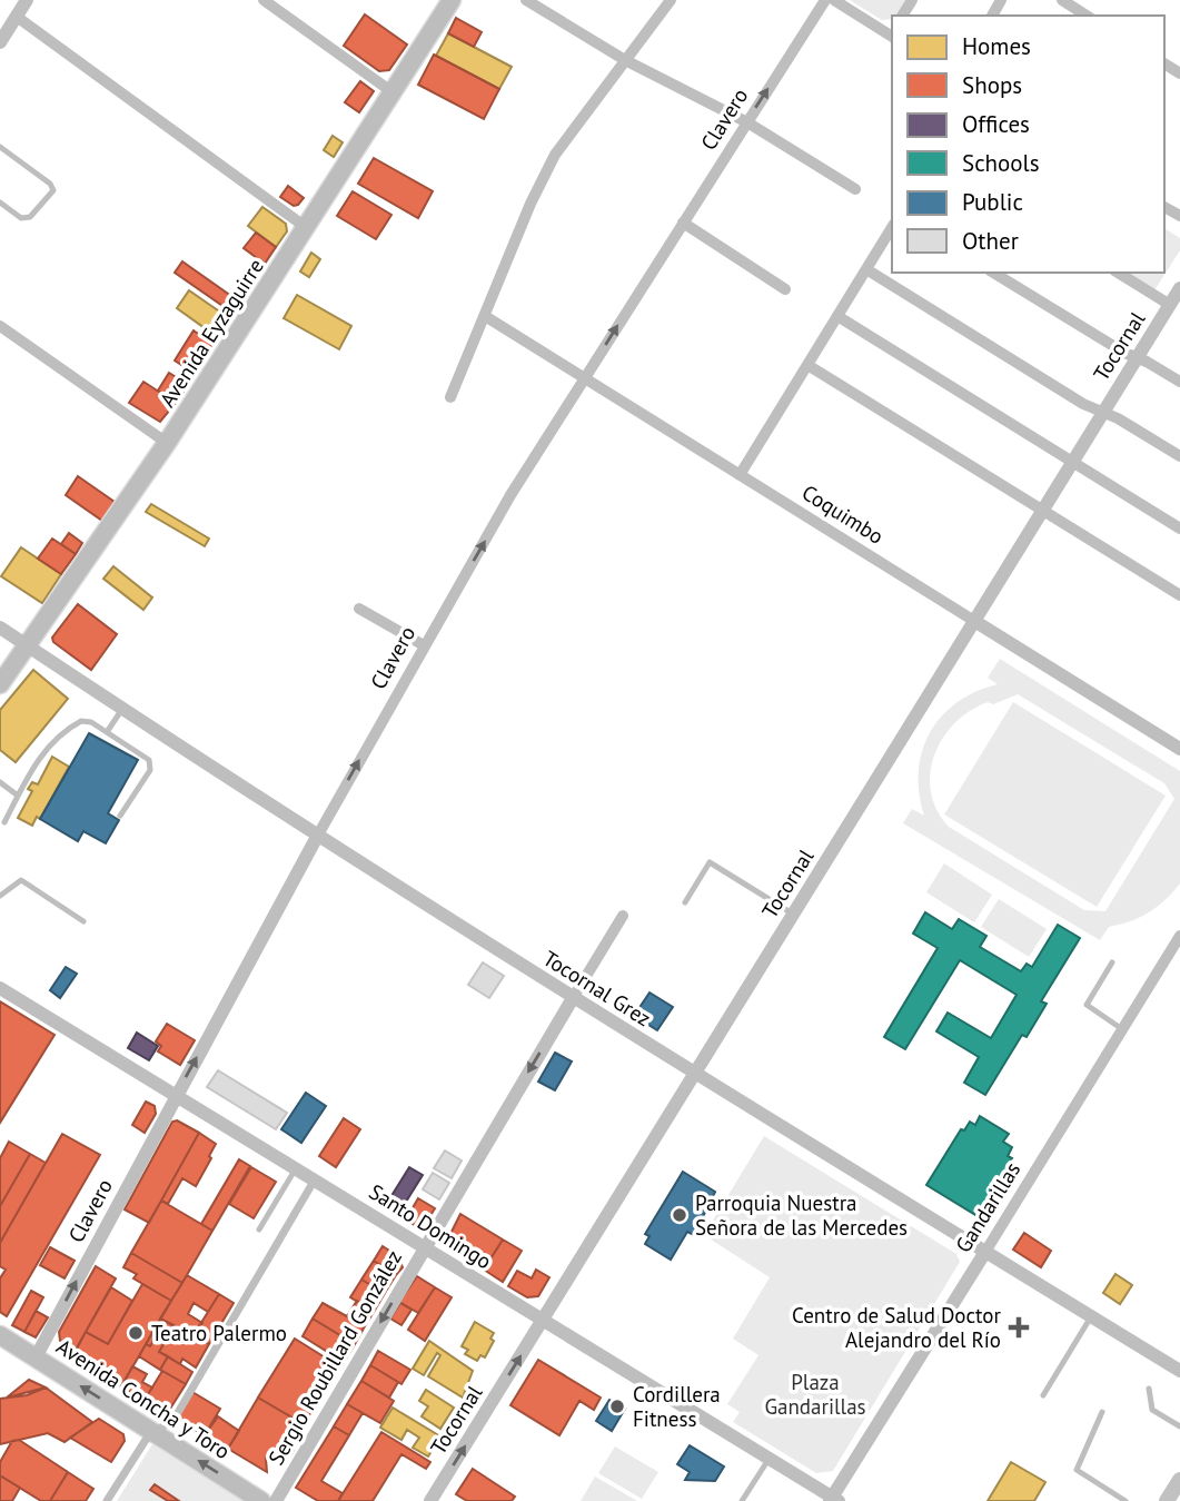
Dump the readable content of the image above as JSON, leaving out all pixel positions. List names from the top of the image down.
{
  "streets": {
    "main road": ["Avenida Eyzaguirre", "Avenida Concha y Toro"],
    "street": [
      "Clavero",
      "Tocornal",
      "Coquimbo",
      "Tocornal Grez",
      "Gandarillas",
      "Santo Domingo",
      "Sergio Roubillard González"
    ]
  },
  "crossings": [
    ["Clavero", "Coquimbo"],
    ["Clavero", "Tocornal Grez"],
    ["Clavero", "Santo Domingo"],
    ["Clavero", "Avenida Concha y Toro"],
    ["Avenida Eyzaguirre", "Tocornal Grez"],
    ["Tocornal", "Coquimbo"],
    ["Tocornal", "Tocornal Grez"],
    ["Tocornal", "Santo Domingo"],
    ["Tocornal Grez", "Gandarillas"],
    ["Tocornal Grez", "Sergio Roubillard González"],
    ["Gandarillas", "Santo Domingo"],
    ["Santo Domingo", "Sergio Roubillard González"]
  ],
  "one_way": ["Clavero", "Sergio Roubillard González", "Avenida Concha y Toro"],
  "parks": ["Plaza Gandarillas"],
  "places": {
    "other": ["Parroquia Nuestra Señora de las Mercedes", "Teatro Palermo", "Cordillera Fitness"],
    "health": ["Centro de Salud Doctor Alejandro del Río"]
  },
  "legend": [
    "Homes",
    "Shops",
    "Offices",
    "Schools",
    "Public",
    "Other"
  ]
}
